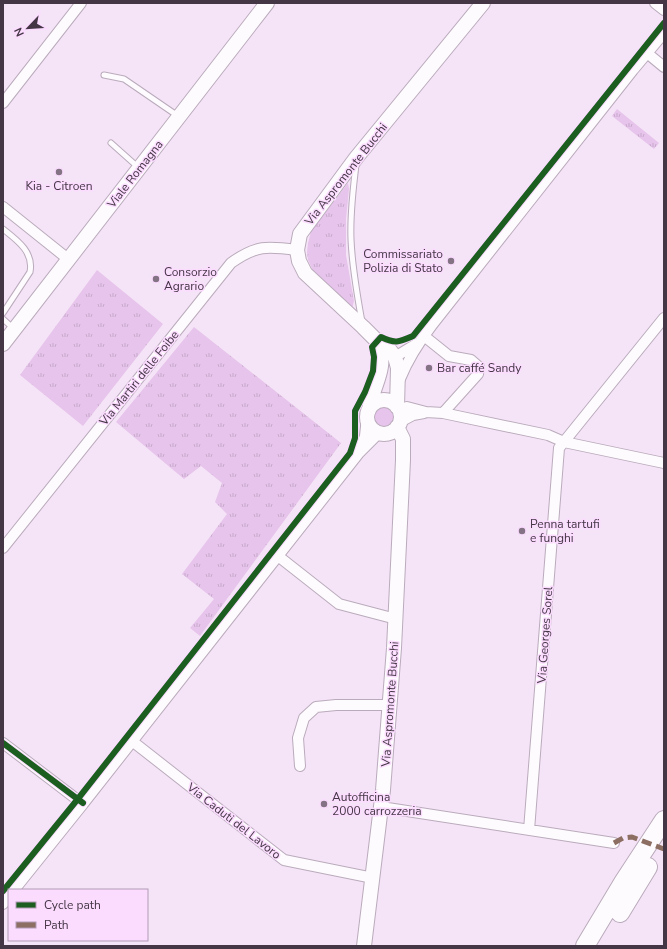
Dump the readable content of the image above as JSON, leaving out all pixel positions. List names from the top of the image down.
{
  "streets": {
    "street": [
      "Viale Romagna",
      "Via Aspromonte Bucchi",
      "Via Martiri delle Foibe",
      "Via Georges Sorel",
      "Via Caduti del Lavoro"
    ]
  },
  "crossings": [
    ["Via Aspromonte Bucchi", "Via Martiri delle Foibe"],
    ["Via Aspromonte Bucchi", "Via Caduti del Lavoro"]
  ],
  "places": [
    "Kia - Citroen",
    "Commissariato Polizia di Stato",
    "Consorzio Agrario",
    "Bar caffé Sandy",
    "Penna tartufi e funghi",
    "Autofficina 2000 carrozzeria"
  ],
  "legend": ["Cycle path", "Path"],
  "north": "bottom left"
}
